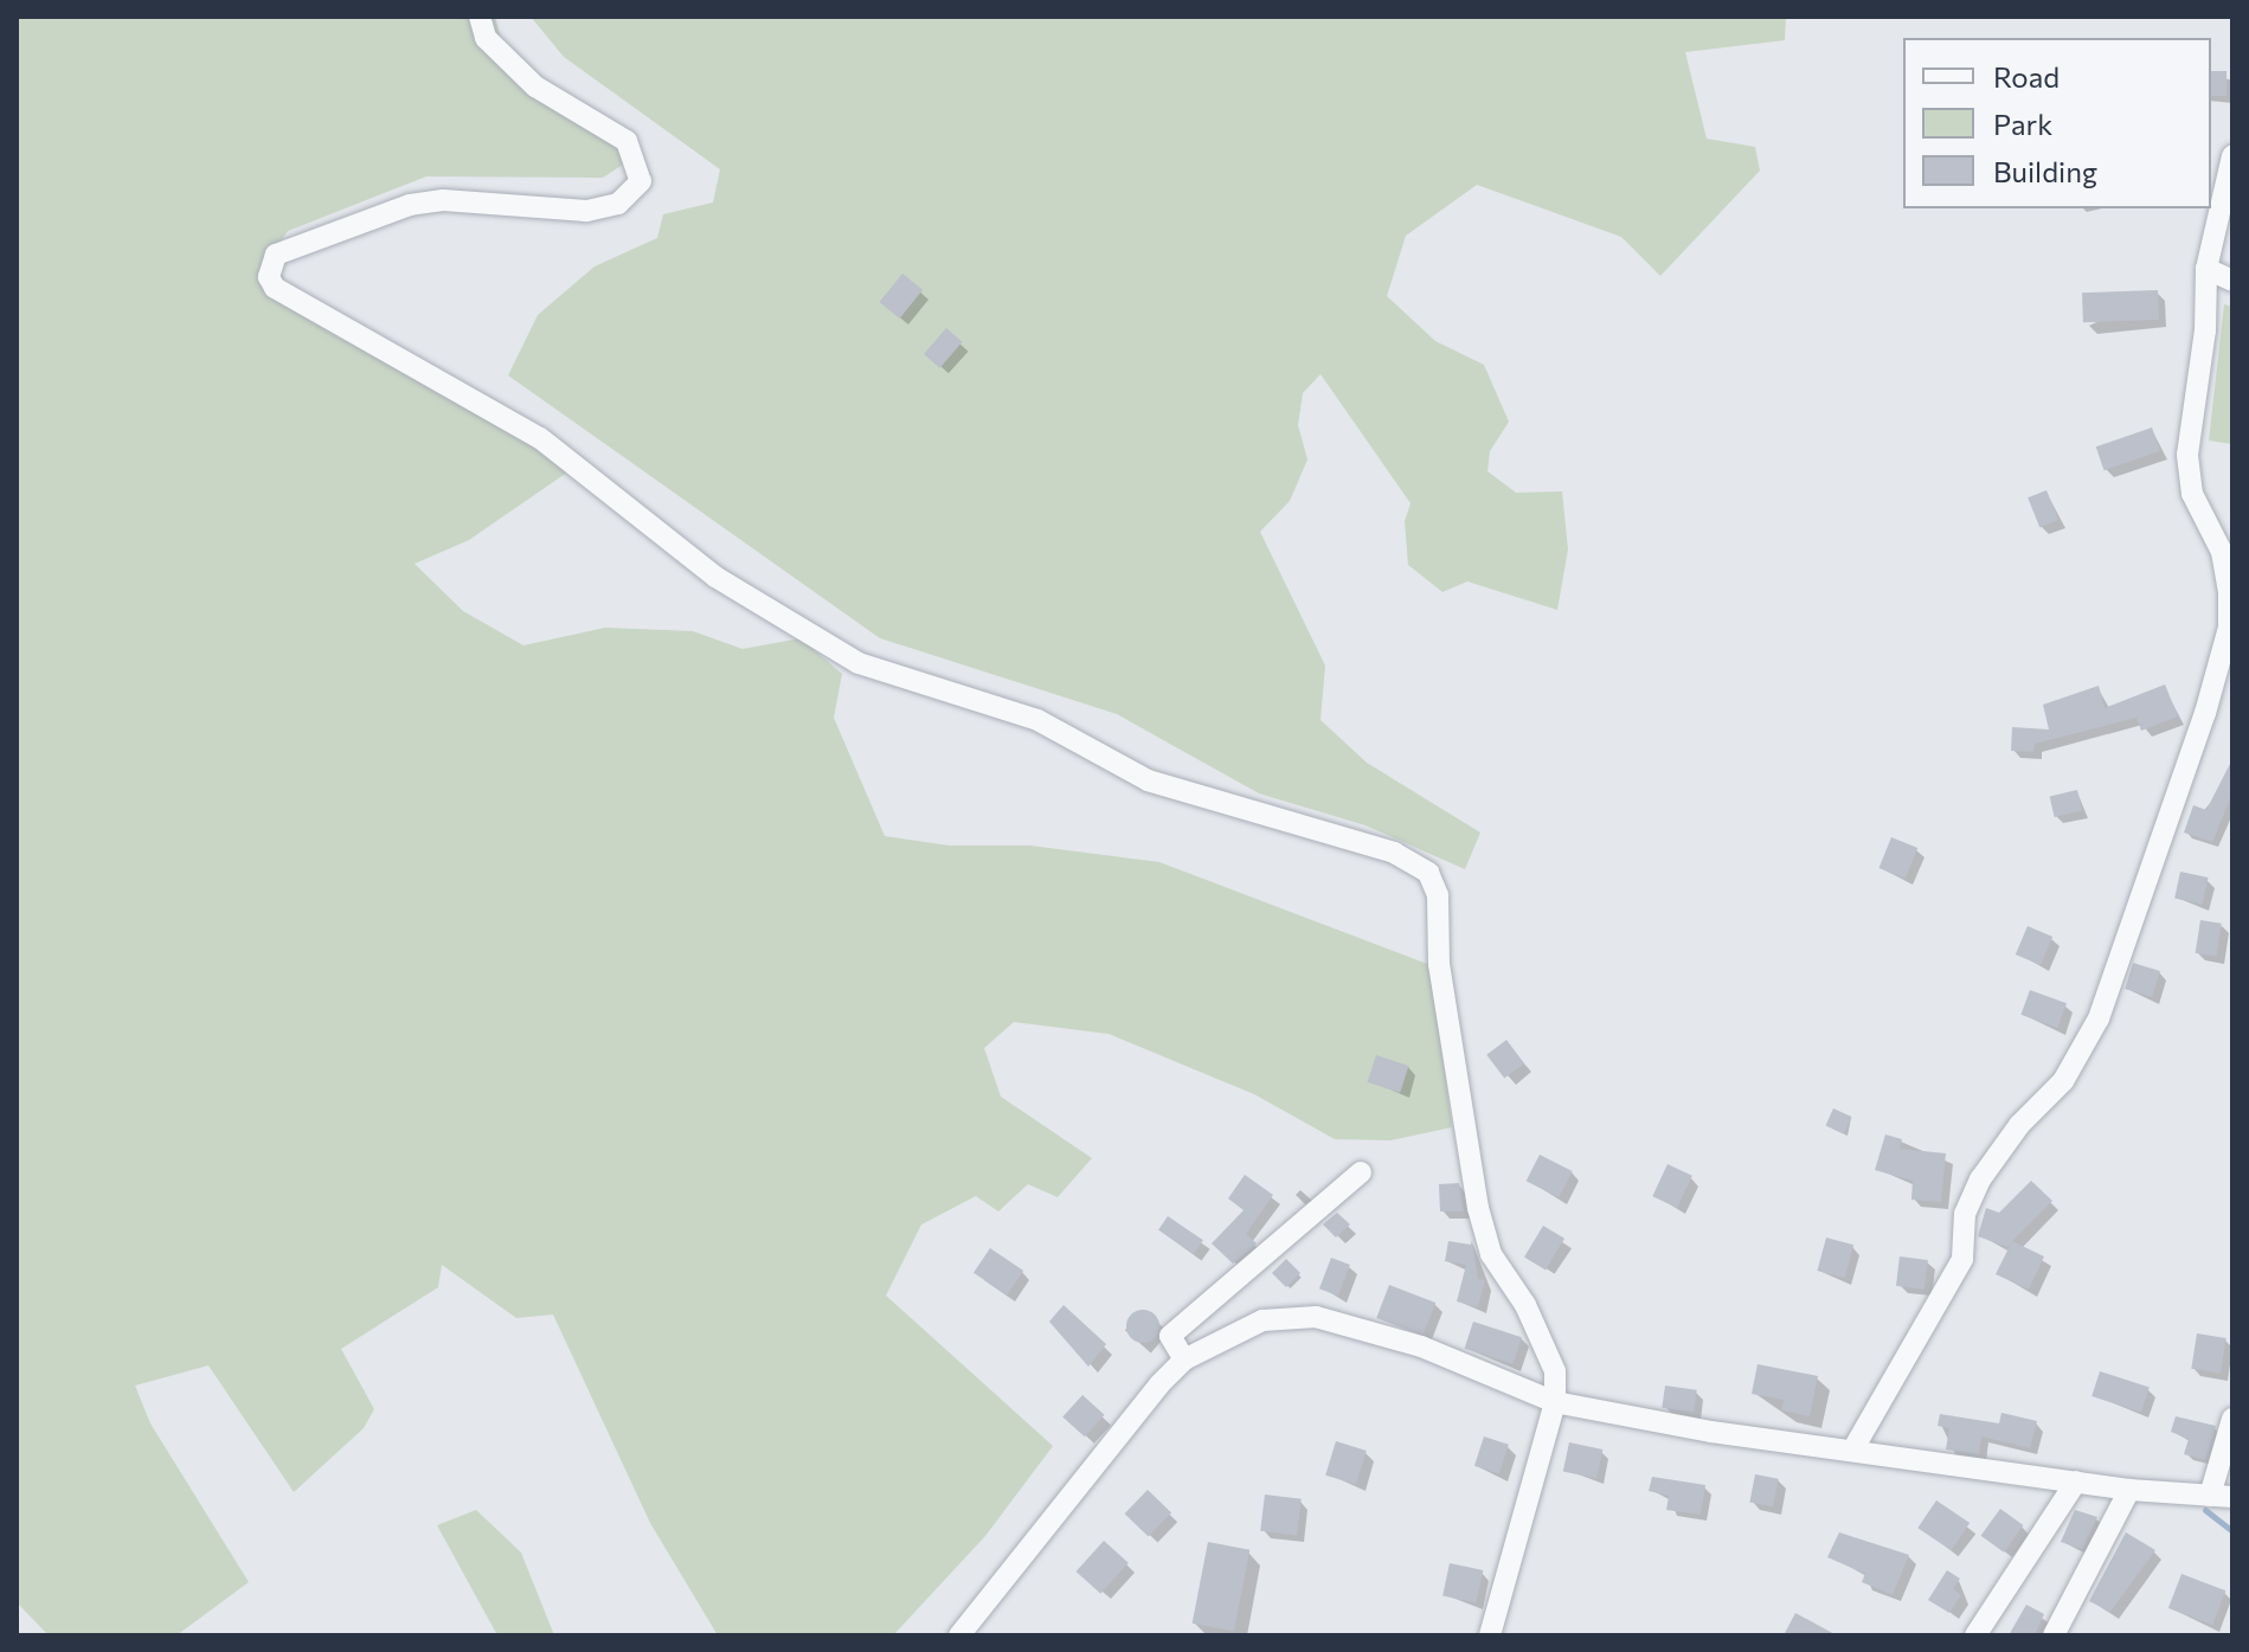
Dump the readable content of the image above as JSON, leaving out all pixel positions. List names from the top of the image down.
{
  "legend": ["Road", "Park", "Building"]
}
